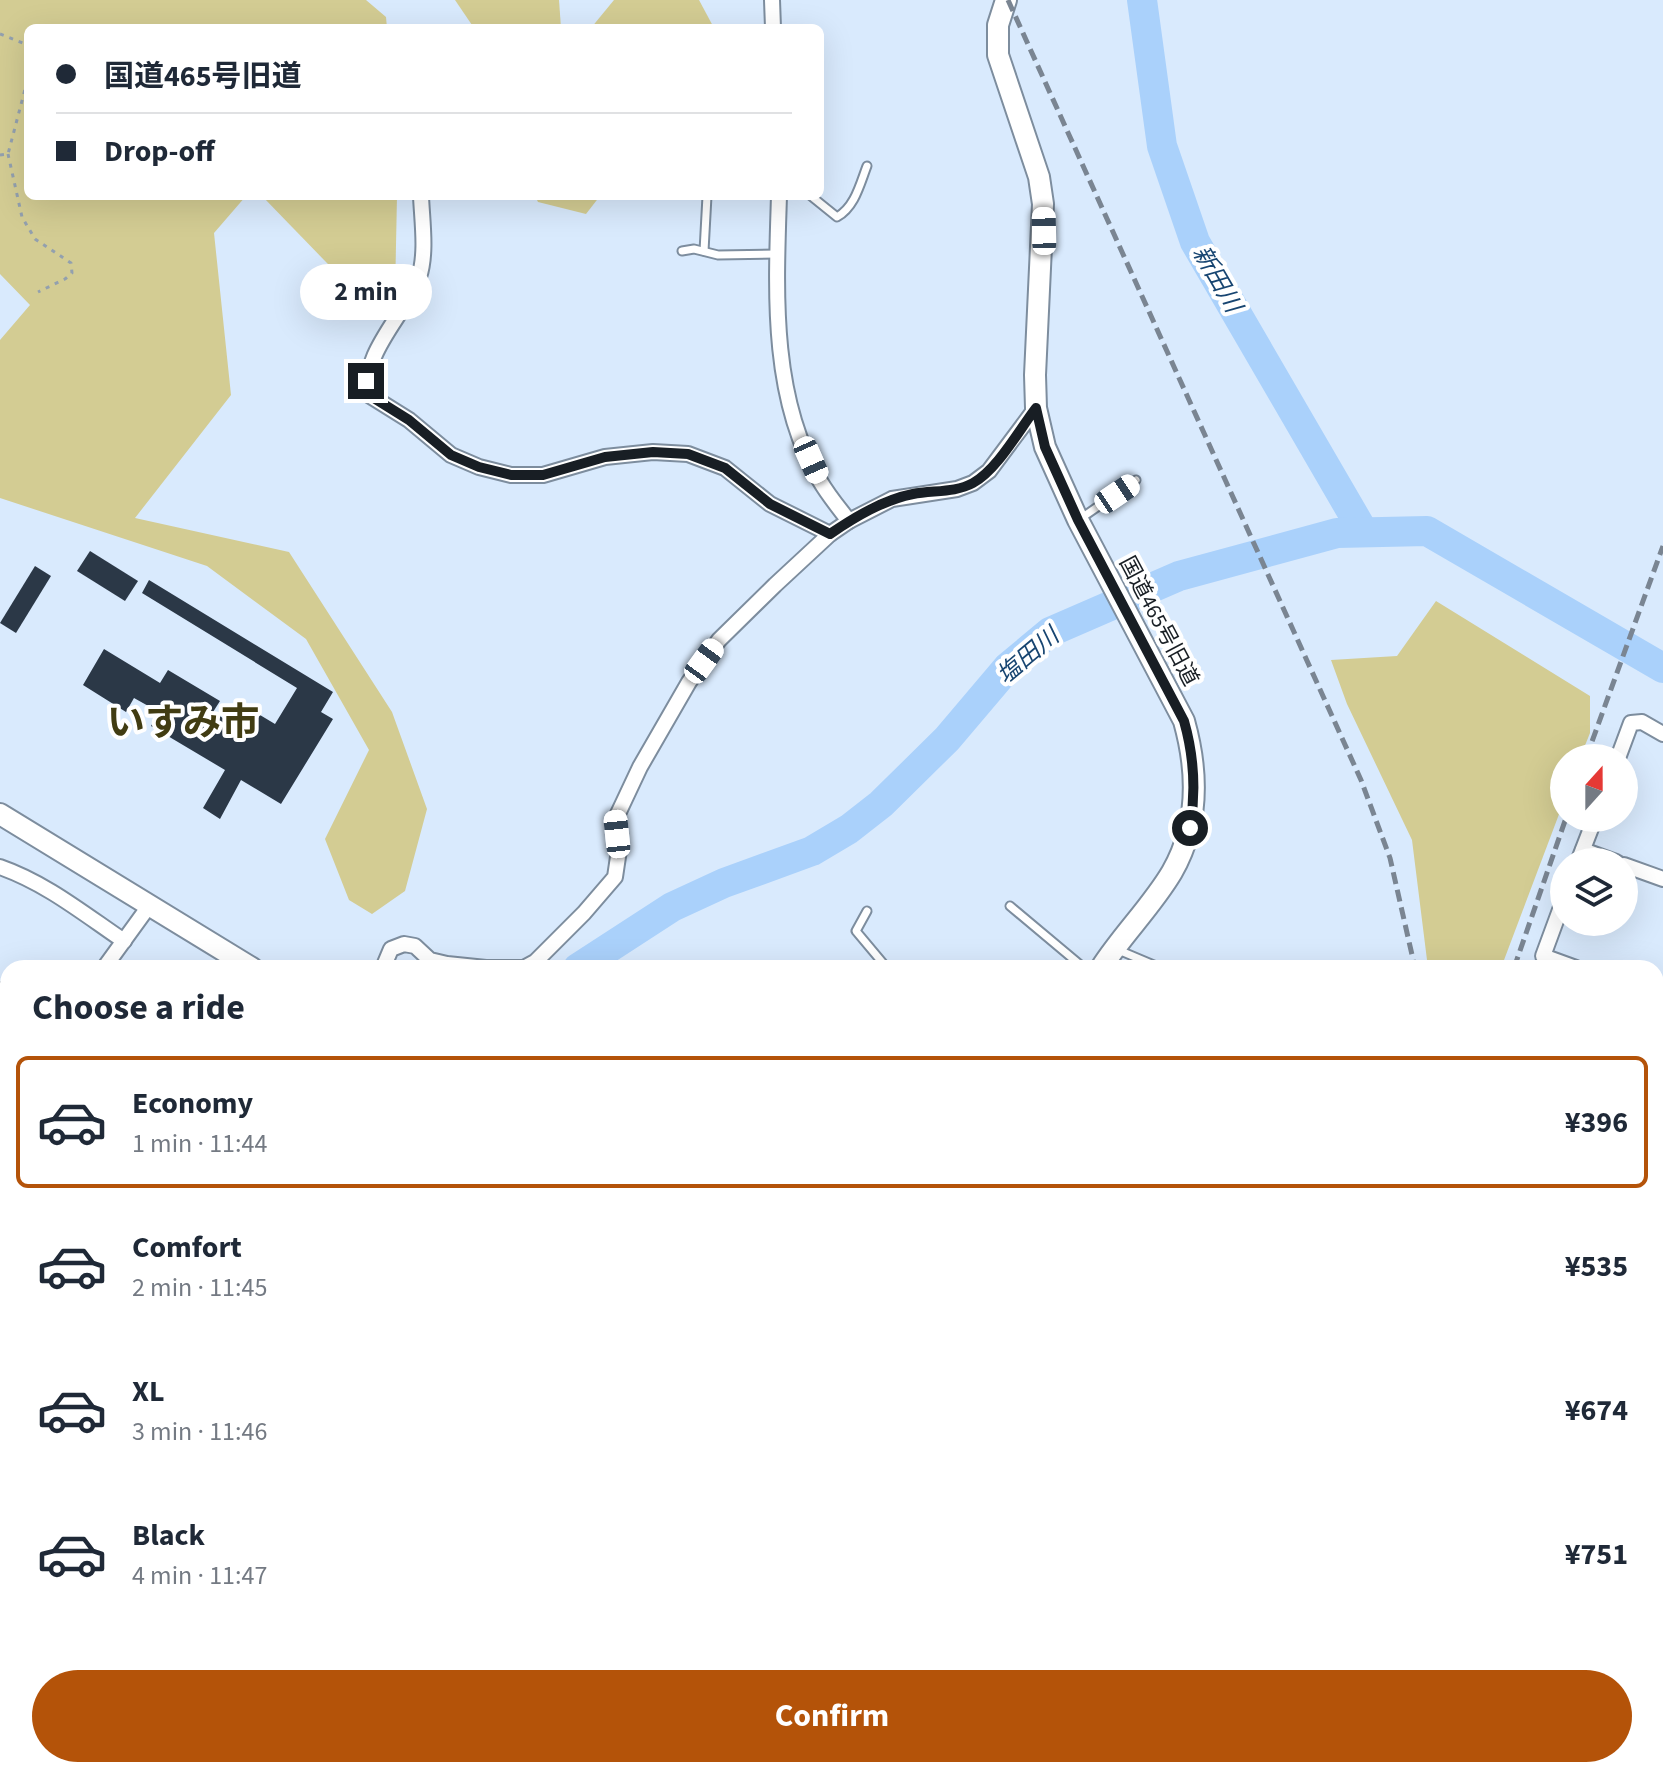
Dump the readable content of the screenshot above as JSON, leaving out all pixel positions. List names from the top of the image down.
{
  "streets": {
    "street": ["国道465号旧道"]
  },
  "districts": ["いすみ市"],
  "water": ["新田川", "塩田川"],
  "north": "top",
  "page": {
    "banner": ["国道465号旧道", "Drop-off"],
    "bubble": "2 min",
    "heading": "Choose a ride",
    "list": [
      {
        "name": "Economy",
        "note": "1 min · 11:44",
        "value": "¥396"
      },
      {
        "name": "Comfort",
        "note": "2 min · 11:45",
        "value": "¥535"
      },
      {
        "name": "XL",
        "note": "3 min · 11:46",
        "value": "¥674"
      },
      {
        "name": "Black",
        "note": "4 min · 11:47",
        "value": "¥751"
      }
    ],
    "buttons": "Confirm"
  }
}
